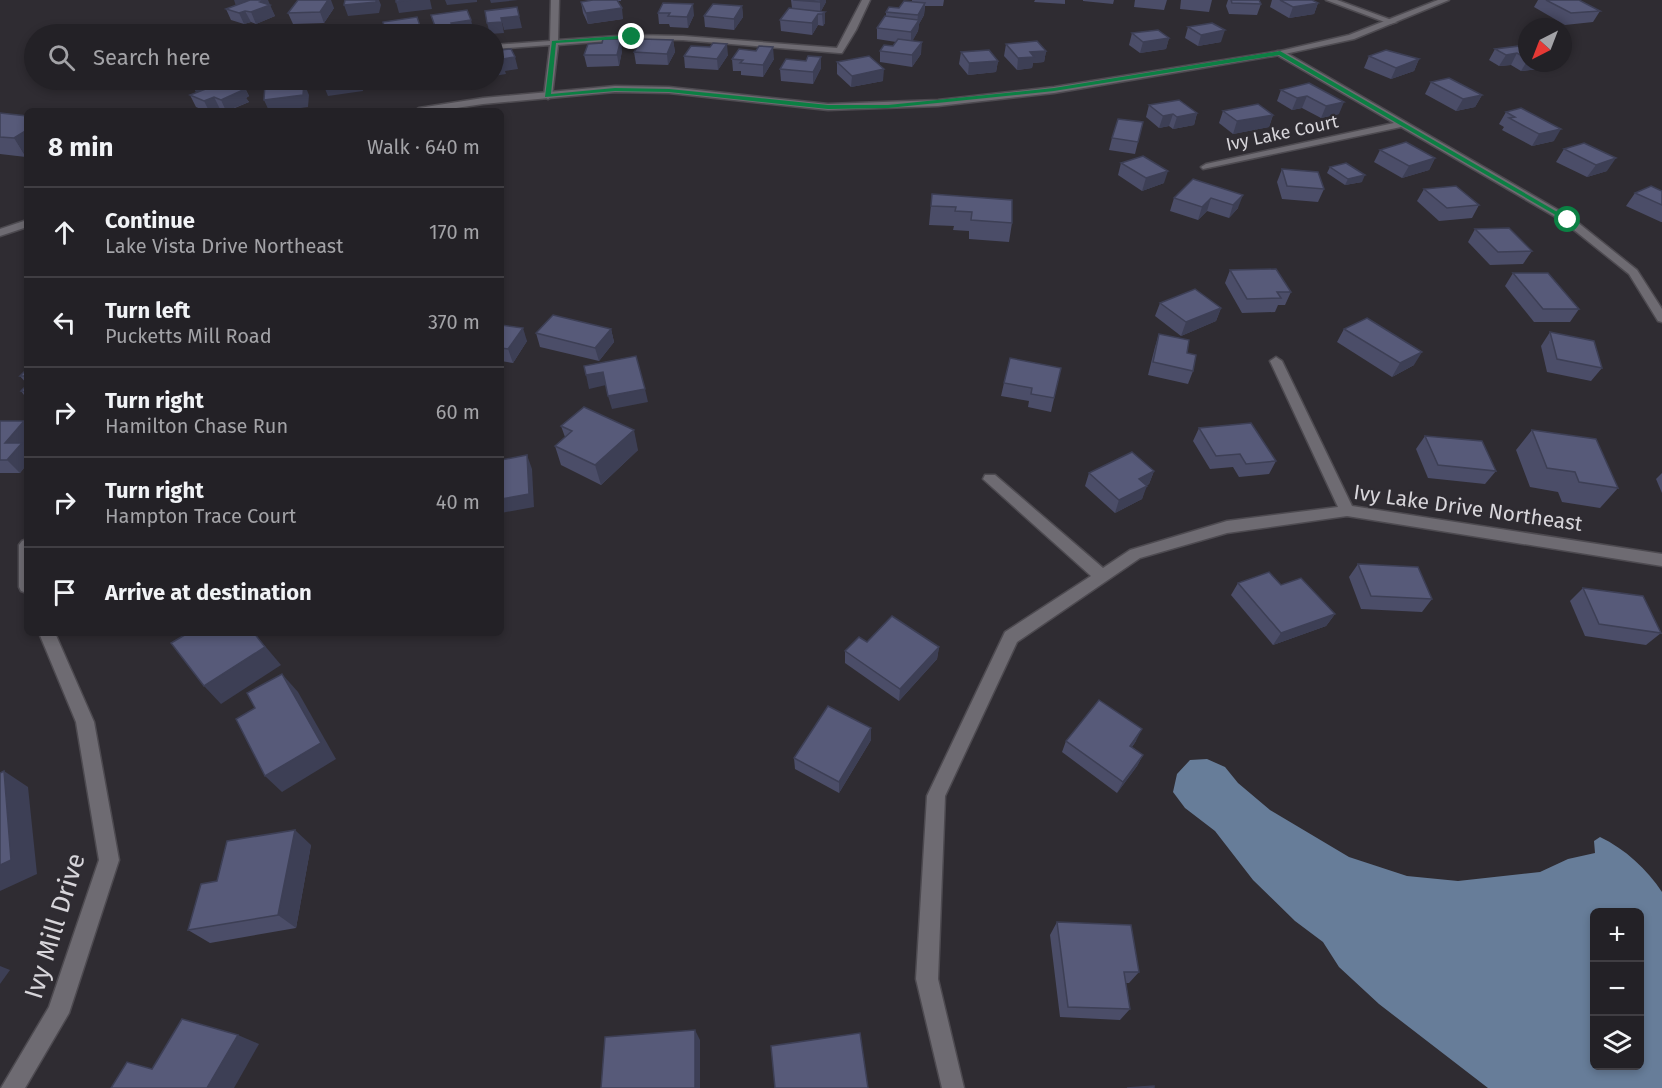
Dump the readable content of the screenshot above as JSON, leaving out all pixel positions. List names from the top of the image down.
{
  "streets": {
    "street": ["Ivy Lake Court", "Ivy Lake Drive Northeast", "Ivy Mill Drive"]
  },
  "north": "bottom left",
  "page": {
    "search": "Search here",
    "heading": ["8 min", "Walk · 640 m"],
    "list": [
      ["Continue", "Lake Vista Drive Northeast", "170 m"],
      ["Turn left", "Pucketts Mill Road", "370 m"],
      ["Turn right", "Hamilton Chase Run", "60 m"],
      ["Turn right", "Hampton Trace Court", "40 m"],
      "Arrive at destination"
    ],
    "map_buttons": ["+", "−"]
  }
}
